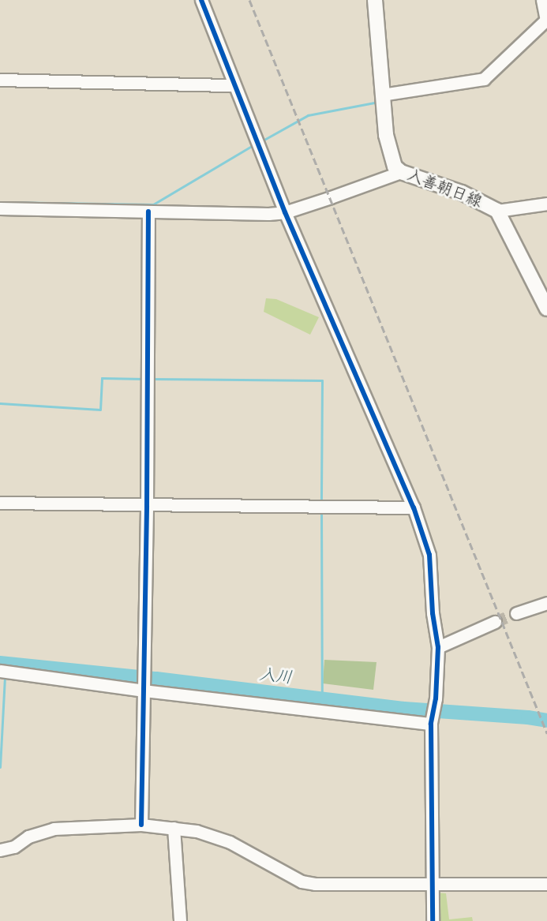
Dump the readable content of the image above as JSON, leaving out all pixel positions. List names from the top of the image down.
{
  "streets": {
    "main road": ["入善朝日線"]
  },
  "water": ["入川"]
}
